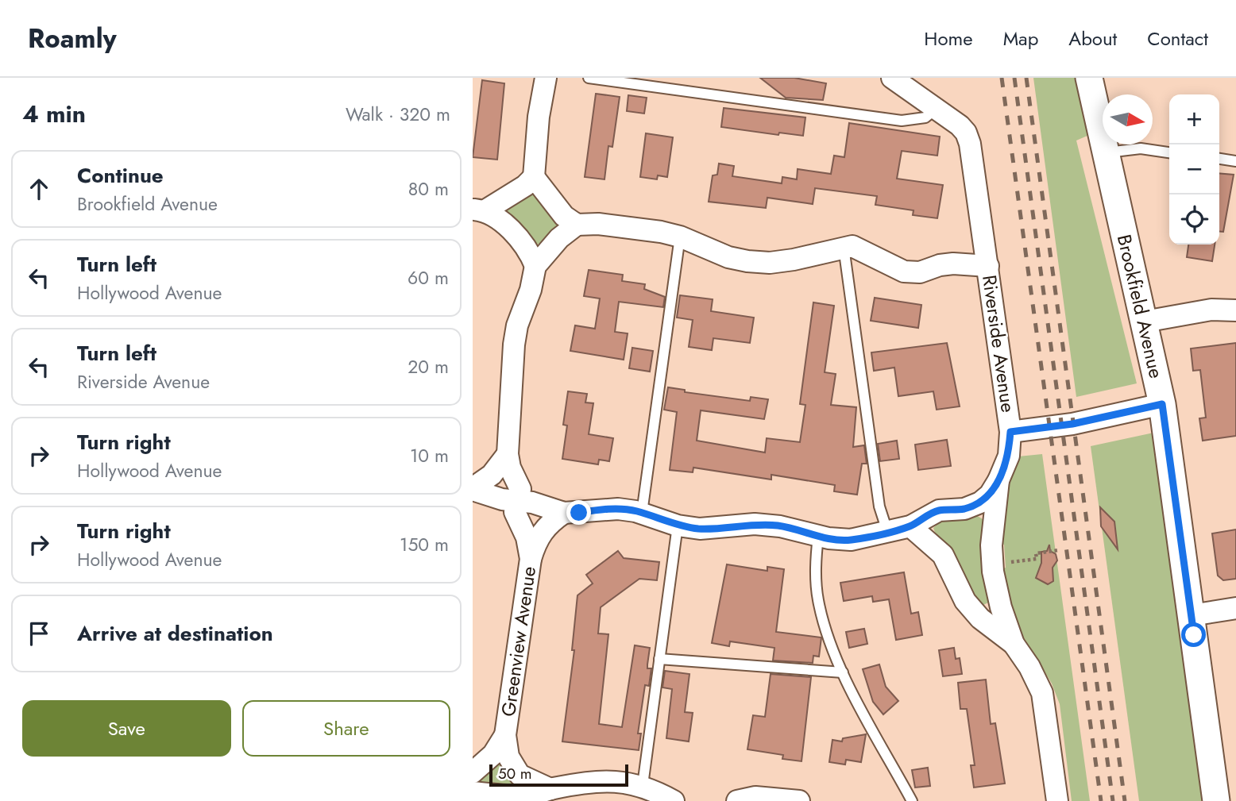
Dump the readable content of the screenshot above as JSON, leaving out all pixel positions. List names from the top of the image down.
{
  "streets": {
    "street": ["Brookfield Avenue", "Riverside Avenue", "Greenview Avenue"]
  },
  "scale_bar": "50 m",
  "north": "right",
  "page": {
    "header": "Roamly",
    "nav": [
      "Home",
      "Map",
      "About",
      "Contact"
    ],
    "heading": ["4 min", "Walk · 320 m"],
    "map_buttons": ["+", "−"],
    "list": [
      ["Continue", "Brookfield Avenue", "80 m"],
      ["Turn left", "Hollywood Avenue", "60 m"],
      ["Turn left", "Riverside Avenue", "20 m"],
      ["Turn right", "Hollywood Avenue", "10 m"],
      ["Turn right", "Hollywood Avenue", "150 m"],
      "Arrive at destination"
    ],
    "buttons": ["Save", "Share"],
    "scale": "50 m"
  }
}
